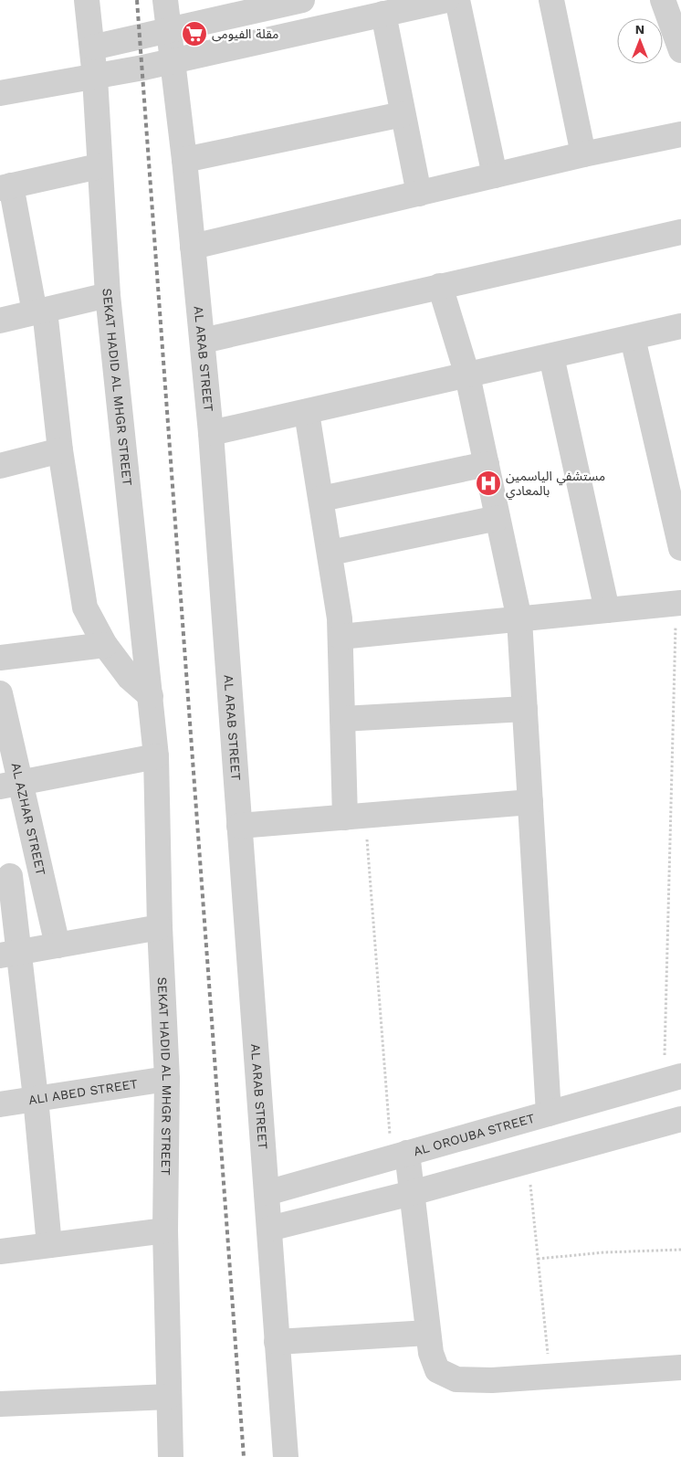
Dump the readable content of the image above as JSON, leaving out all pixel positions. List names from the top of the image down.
{
  "streets": {
    "street": [
      "AL ARAB STREET",
      "SEKAT HADID AL MHGR STREET",
      "AL AZHAR STREET",
      "ALI ABED STREET",
      "AL OROUBA STREET"
    ]
  },
  "crossings": [
    ["AL ARAB STREET", "AL OROUBA STREET"],
    ["SEKAT HADID AL MHGR STREET", "ALI ABED STREET"]
  ],
  "places": {
    "supermarket": ["مقلة الفيومى"],
    "hospital": ["مستشفي الياسمين بالمعادي"]
  },
  "north": "top"
}
